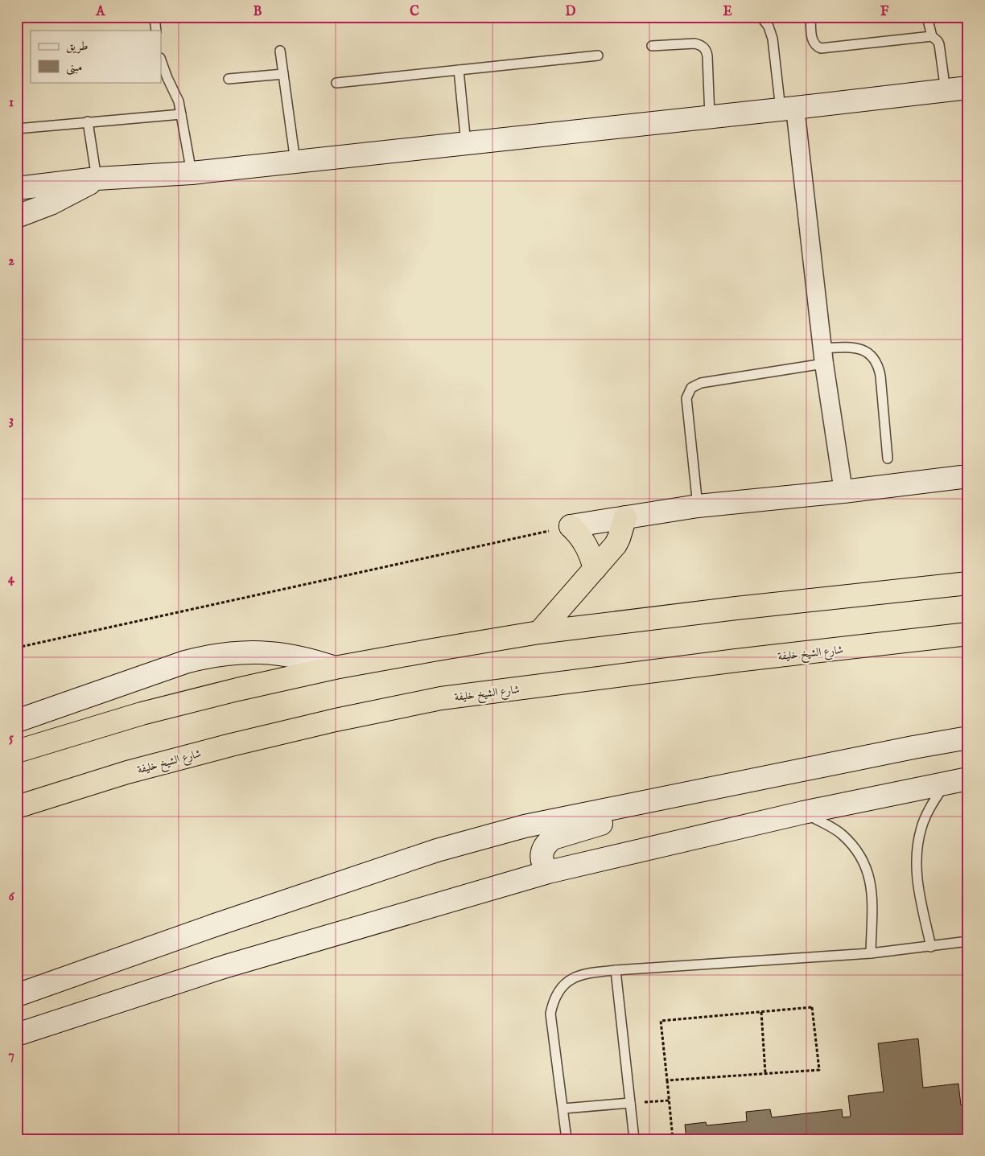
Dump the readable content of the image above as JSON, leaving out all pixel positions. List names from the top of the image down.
{
  "streets": {
    "highway": ["شارع الشيخ خليفة"]
  },
  "legend": ["طريق", "مبنى"],
  "grid": {
    "columns": [
      "A",
      "B",
      "C",
      "D",
      "E",
      "F"
    ],
    "rows": [
      "1",
      "2",
      "3",
      "4",
      "5",
      "6",
      "7"
    ]
  }
}
